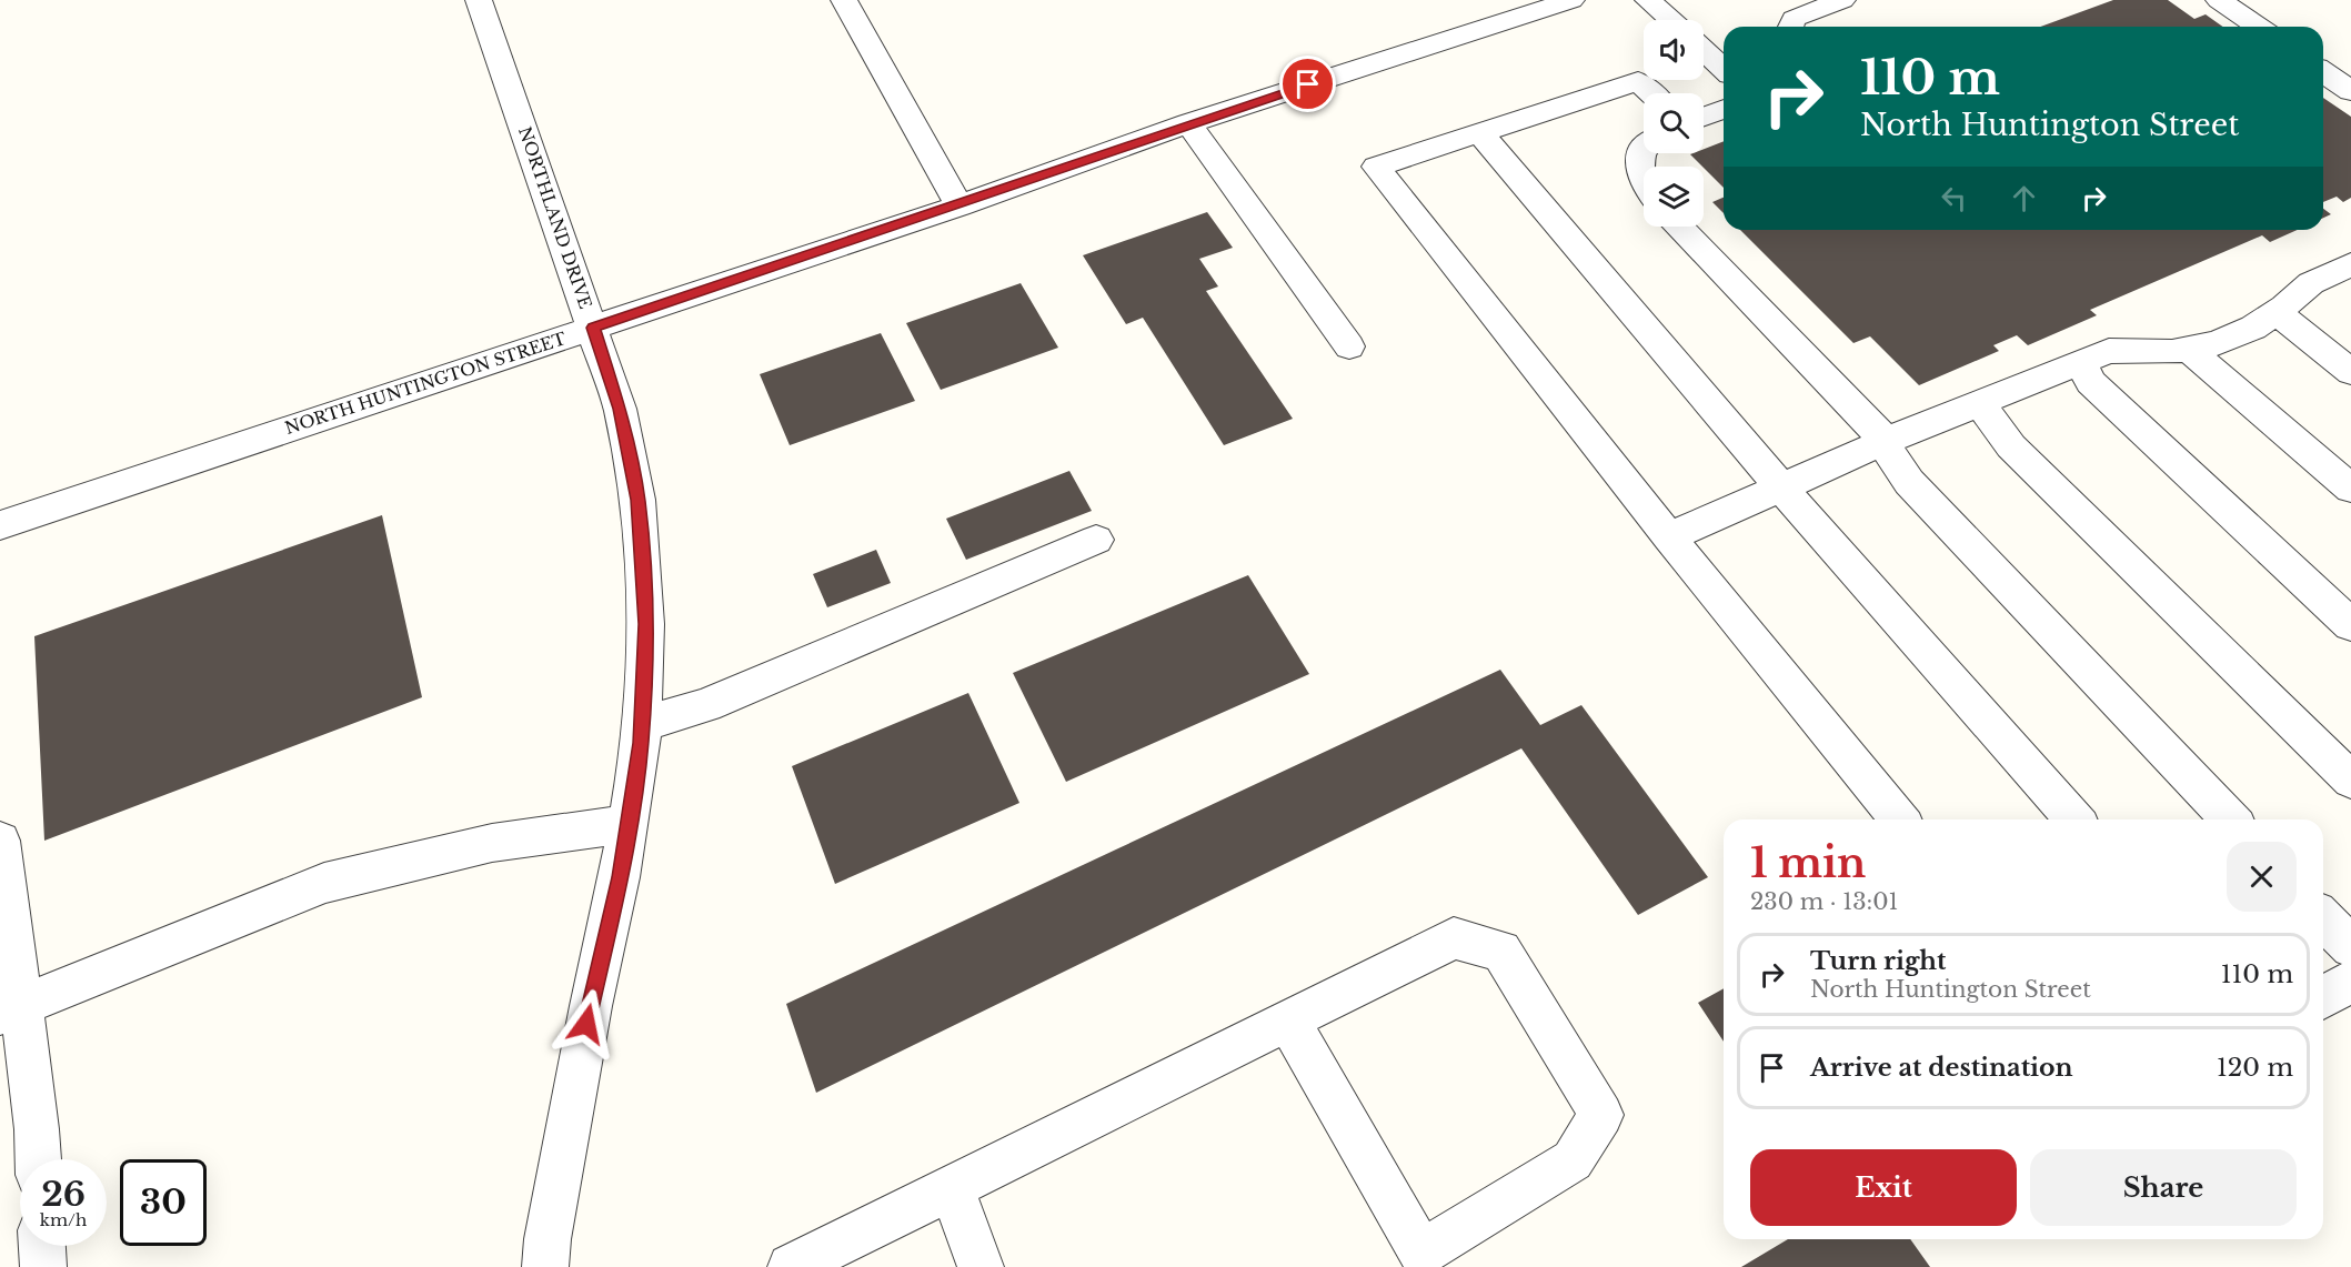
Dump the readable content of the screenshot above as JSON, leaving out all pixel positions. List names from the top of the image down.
{
  "streets": {
    "street": ["NORTHLAND DRIVE", "NORTH HUNTINGTON STREET"]
  },
  "crossings": [
    ["NORTHLAND DRIVE", "NORTH HUNTINGTON STREET"]
  ],
  "page": {
    "turn": ["110 m", "North Huntington Street"],
    "heading": ["1 min", "230 m · 13:01"],
    "list": [
      {
        "name": "Turn right",
        "note": "North Huntington Street",
        "value": "110 m"
      },
      {
        "name": "Arrive at destination",
        "value": "120 m"
      }
    ],
    "buttons": ["Exit", "Share"],
    "speed": "26 km/h",
    "limit": "30"
  }
}
